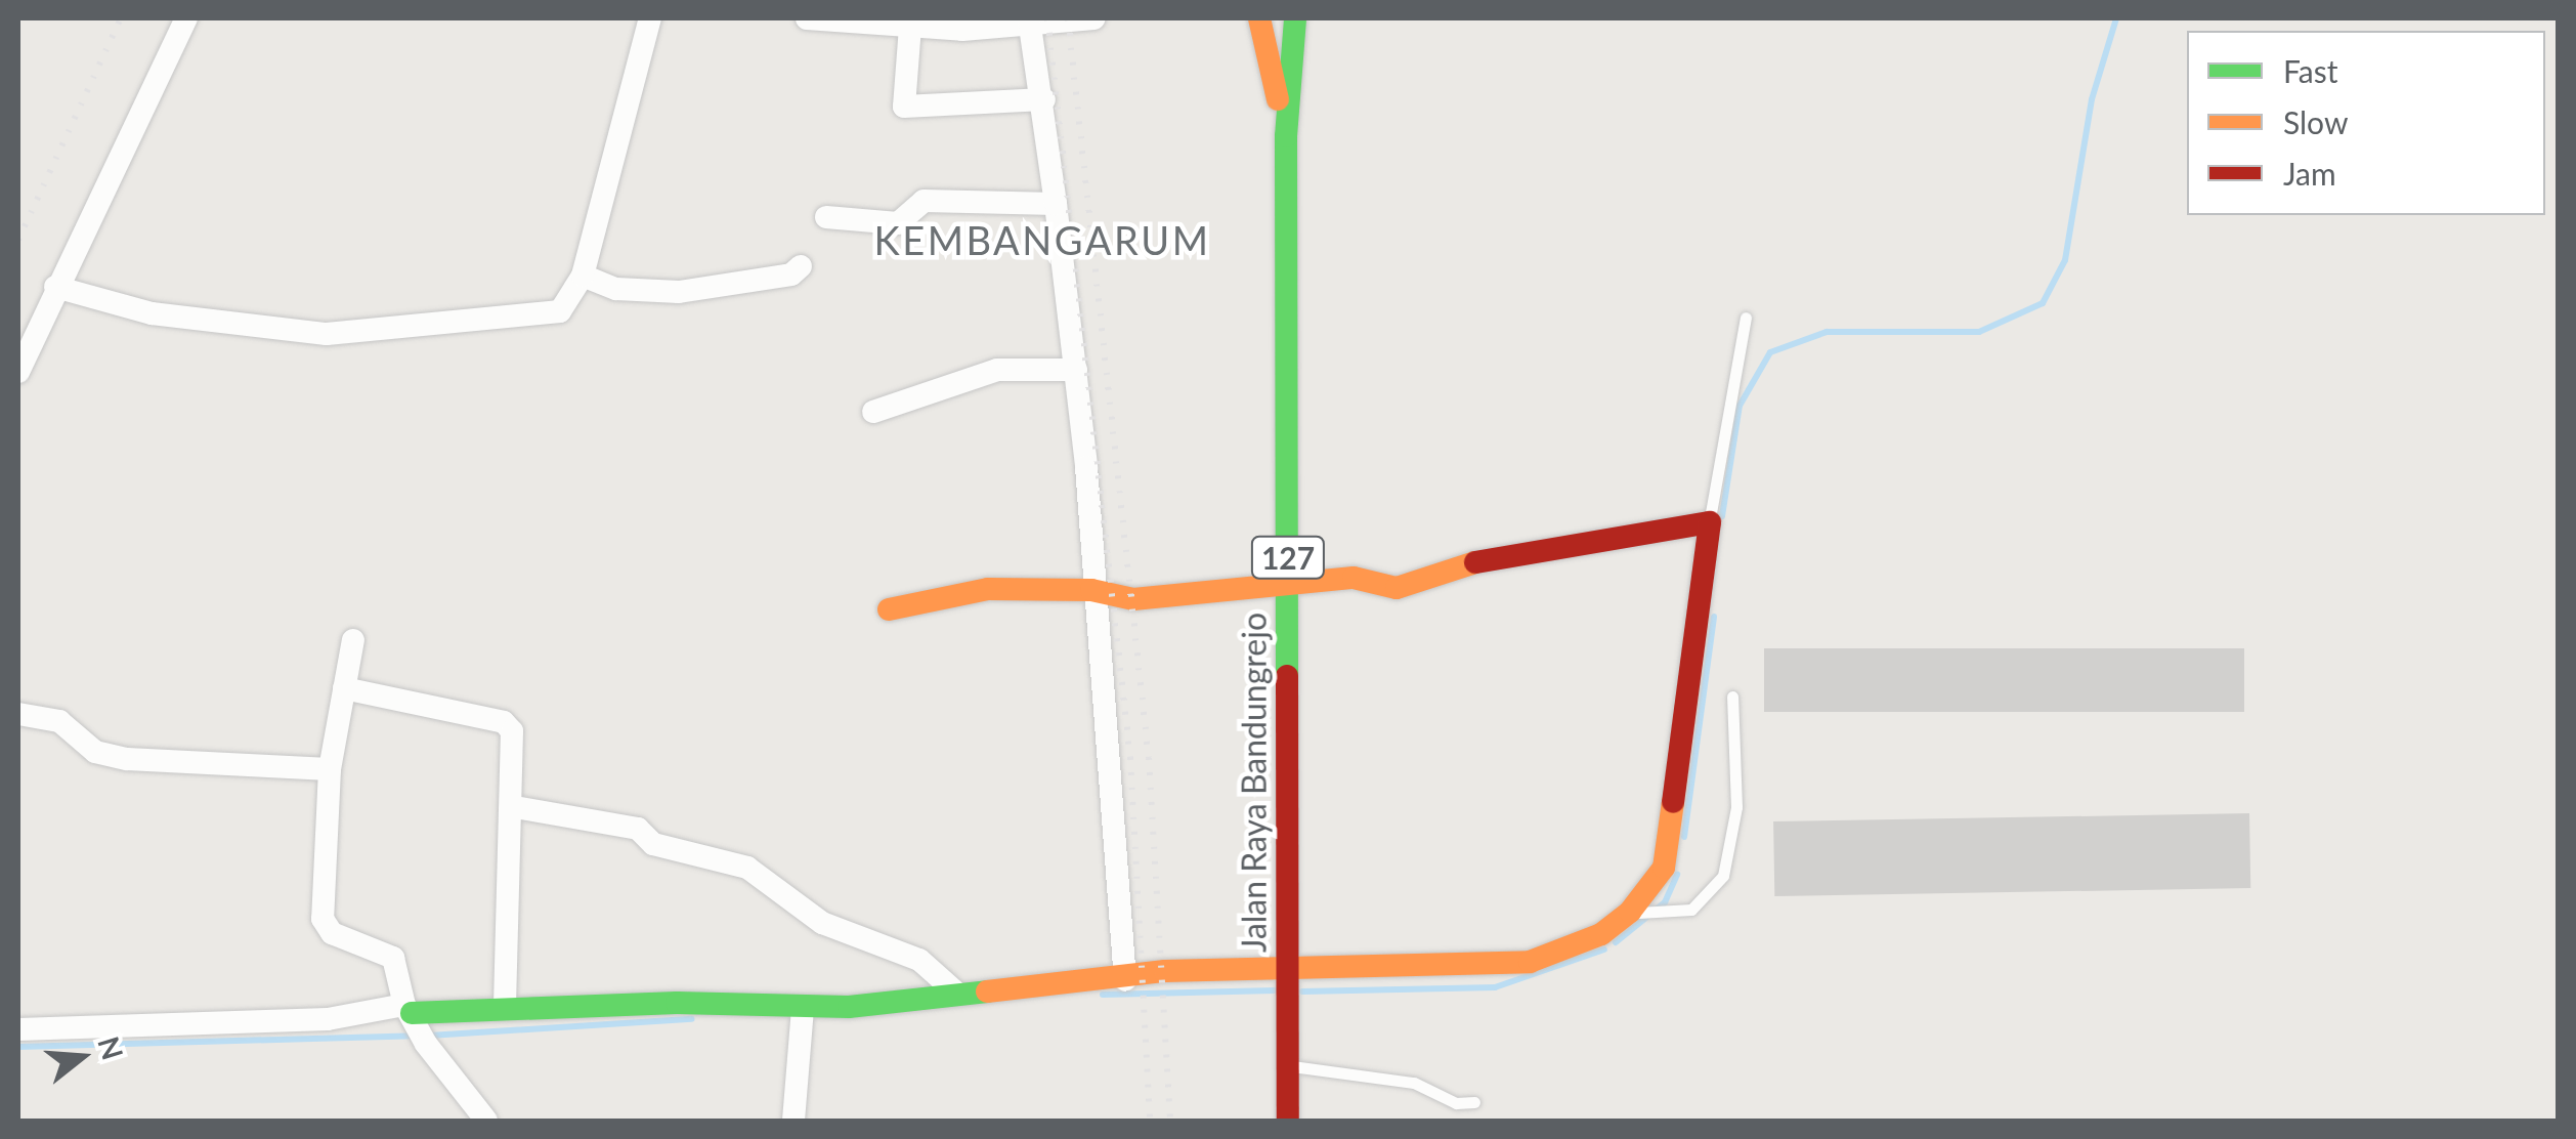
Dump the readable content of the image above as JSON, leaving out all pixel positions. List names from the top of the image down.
{
  "streets": {
    "street": ["127", "Jalan Raya Bandungrejo"]
  },
  "districts": ["KEMBANGARUM"],
  "legend": ["Fast", "Slow", "Jam"],
  "north": "right"
}
